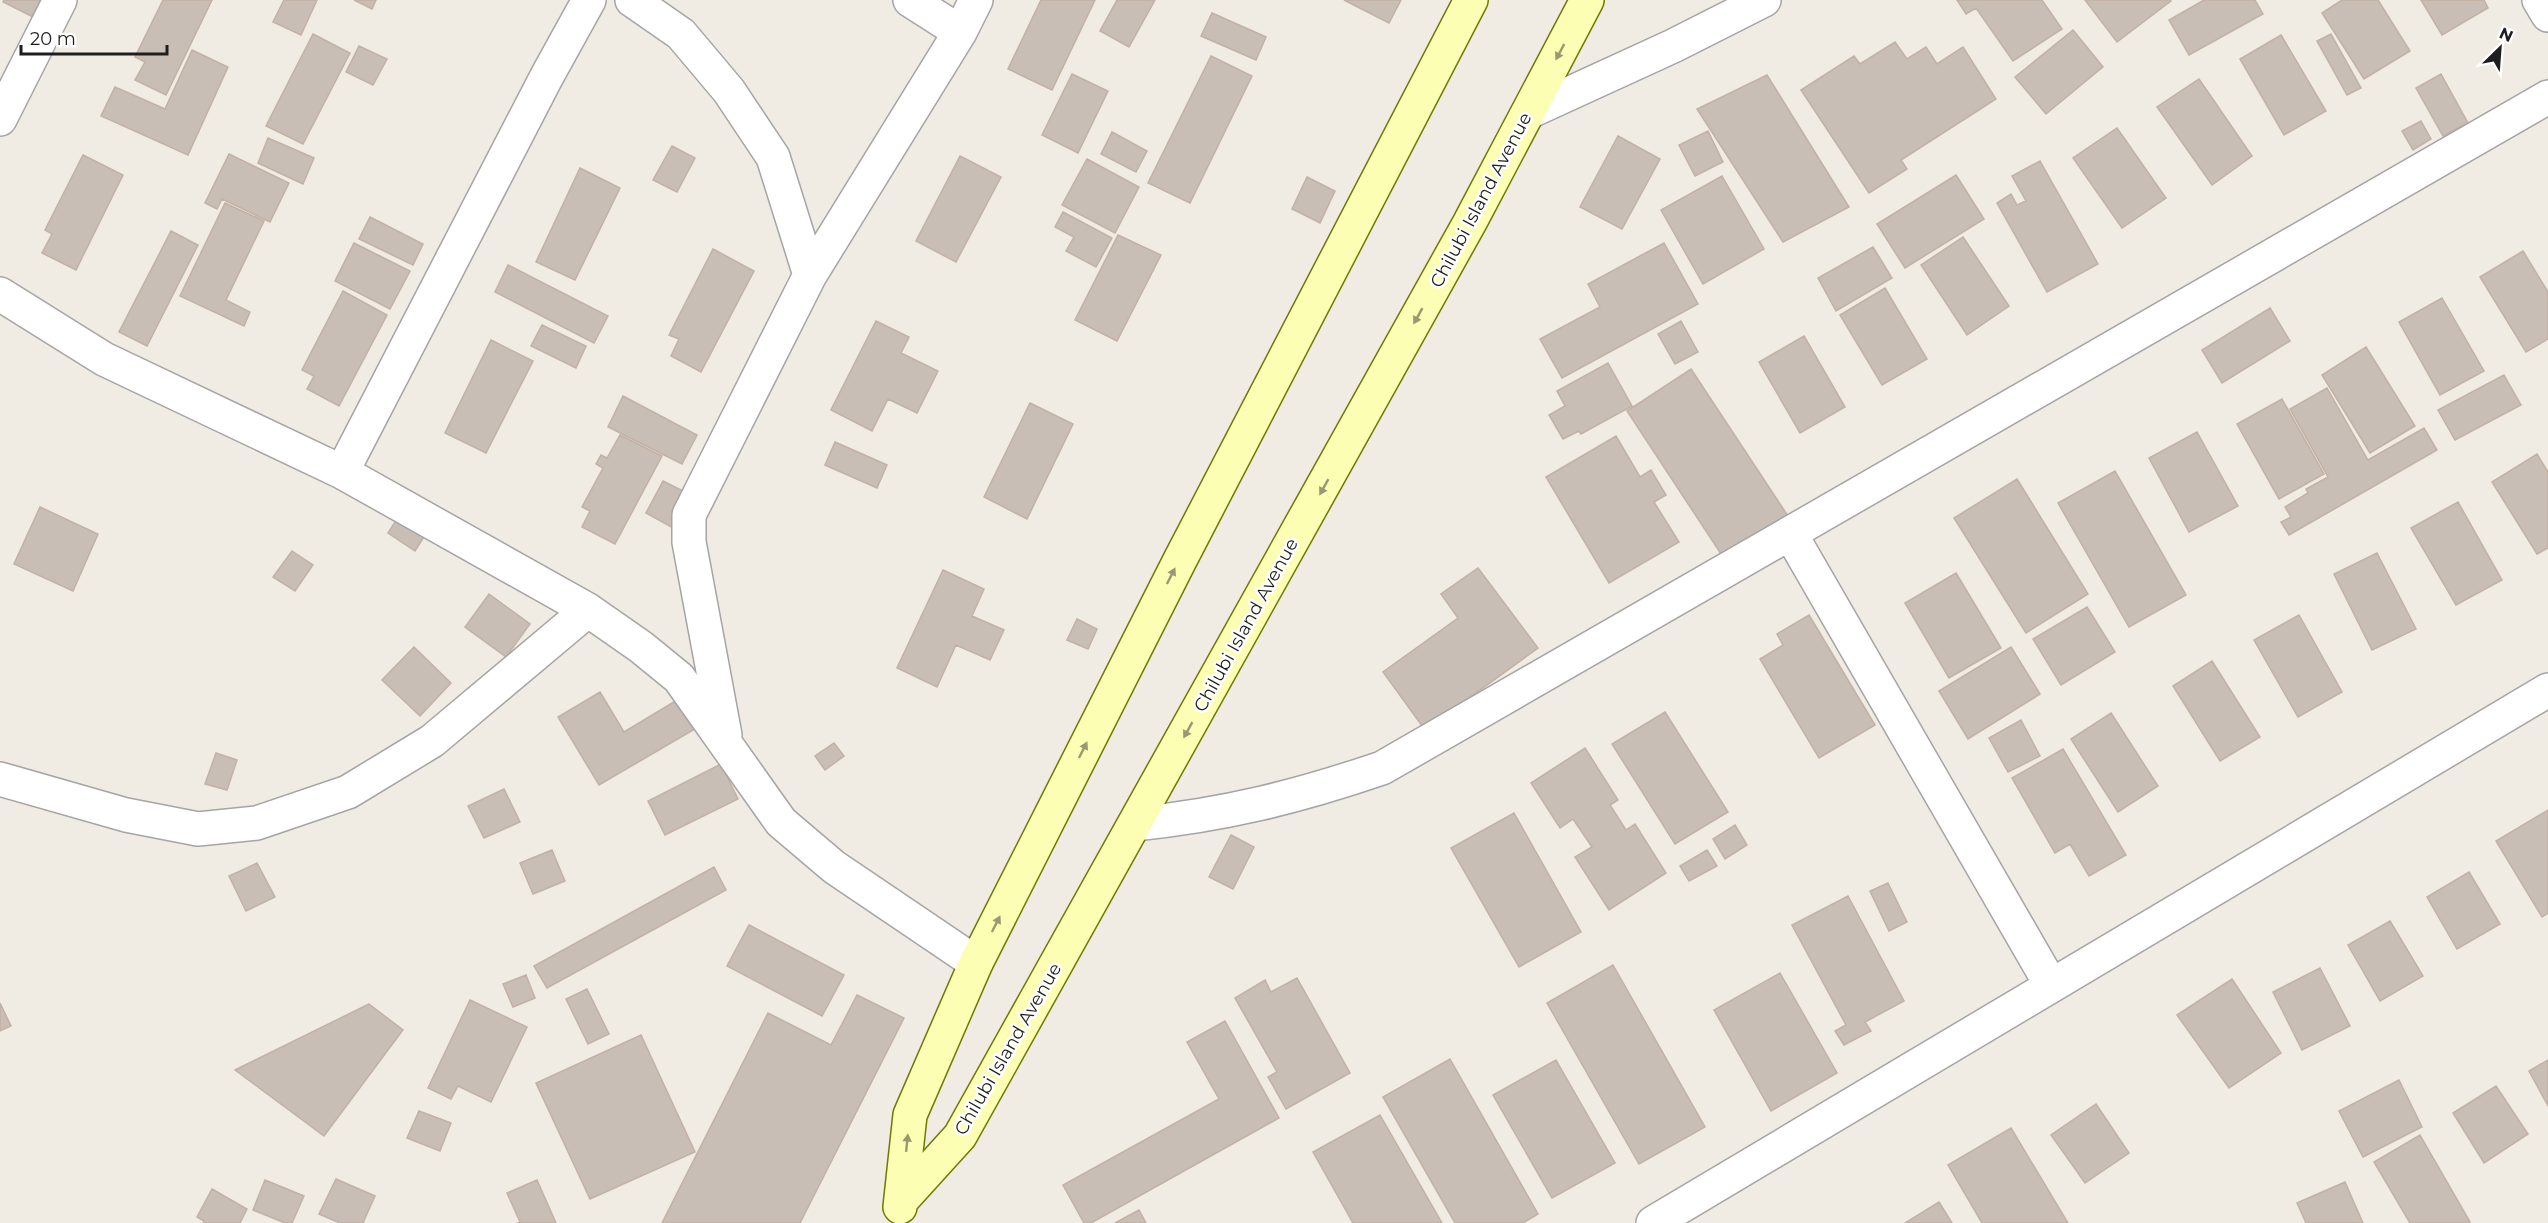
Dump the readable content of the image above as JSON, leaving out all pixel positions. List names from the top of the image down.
{
  "streets": {
    "street": ["Chilubi Island Avenue"]
  },
  "scale_bar": "20 m",
  "north": "top right"
}
